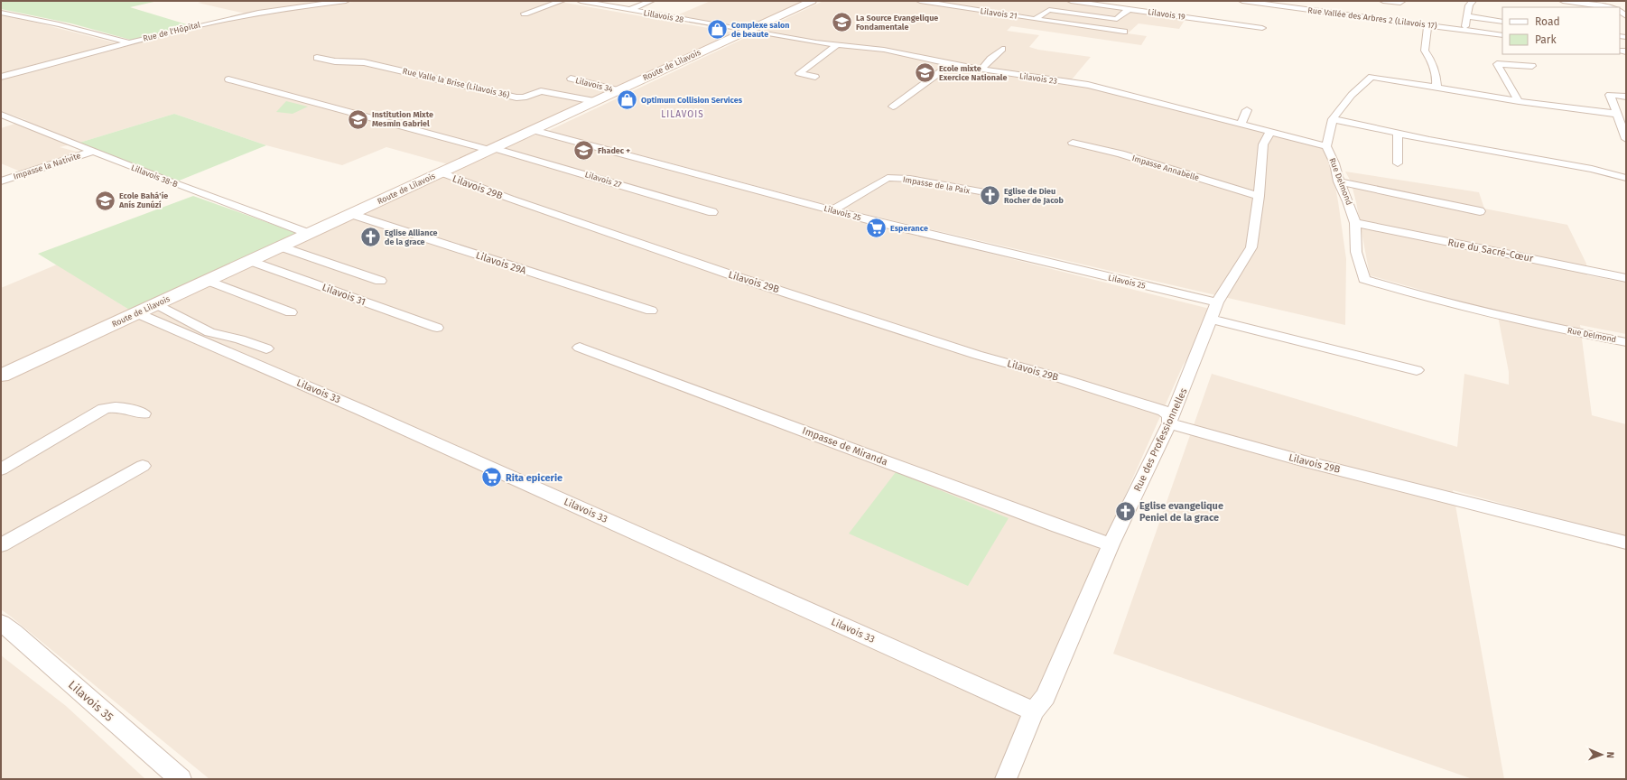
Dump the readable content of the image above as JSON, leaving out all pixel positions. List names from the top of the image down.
{
  "streets": {
    "main road": ["Route de Lilavois"],
    "street": [
      "Lilavois 21",
      "Lilavois 19",
      "Lillavois 28",
      "Rue Vallée des Arbres 2 (Lilavois 17)",
      "Rue de l'Hôpital",
      "Lilavois 23",
      "Rue Valle la Brise (Lilavois 36)",
      "Lilavois 34",
      "Impasse la Nativite",
      "Impasse Annabelle",
      "Lillavois 38-B",
      "Lilavois 27",
      "Rue Delmond",
      "Impasse de la Paix",
      "Lilavois 29B",
      "Lilavois 25",
      "Rue du Sacré-Cœur",
      "Lilavois 29A",
      "Lilavois 31",
      "Lilavois 33",
      "Rue des Professionnelles",
      "Impasse de Miranda",
      "Lilavois 35"
    ]
  },
  "crossings": [
    ["Lillavois 28", "Route de Lilavois"],
    ["Lillavois 28", "Lilavois 23"],
    ["Route de Lilavois", "Lilavois 23"],
    ["Route de Lilavois", "Lilavois 34"],
    ["Route de Lilavois", "Lillavois 38-B"],
    ["Route de Lilavois", "Lilavois 27"],
    ["Route de Lilavois", "Lilavois 29B"],
    ["Route de Lilavois", "Lilavois 25"],
    ["Route de Lilavois", "Lilavois 29A"],
    ["Route de Lilavois", "Lilavois 31"],
    ["Route de Lilavois", "Lilavois 33"],
    ["Lilavois 23", "Rue Delmond"],
    ["Lilavois 23", "Rue des Professionnelles"],
    ["Impasse la Nativite", "Lillavois 38-B"],
    ["Impasse Annabelle", "Rue des Professionnelles"],
    ["Rue Delmond", "Rue du Sacré-Cœur"],
    ["Impasse de la Paix", "Lilavois 25"],
    ["Lilavois 29B", "Rue des Professionnelles"],
    ["Lilavois 25", "Rue des Professionnelles"],
    ["Lilavois 33", "Rue des Professionnelles"],
    ["Rue des Professionnelles", "Impasse de Miranda"]
  ],
  "districts": ["LILAVOIS"],
  "places": {
    "school or university": [
      "La Source Evangelique Fondamentale",
      "Ecole mixte Exercice Nationale",
      "Institution Mixte Mesmin Gabriel",
      "Fhadec +",
      "Ecole Bahá'íe Anís Zunúzí"
    ],
    "shop": ["Complexe salon de beaute", "Optimum Collision Services"],
    "church": ["Eglise de Dieu Rocher de Jacob", "Eglise Alliance de la grace", "Eglise evangelique Peniel de la grace"],
    "supermarket": ["Esperance", "Rita epicerie"]
  },
  "legend": ["Road", "Park"],
  "north": "right"
}
